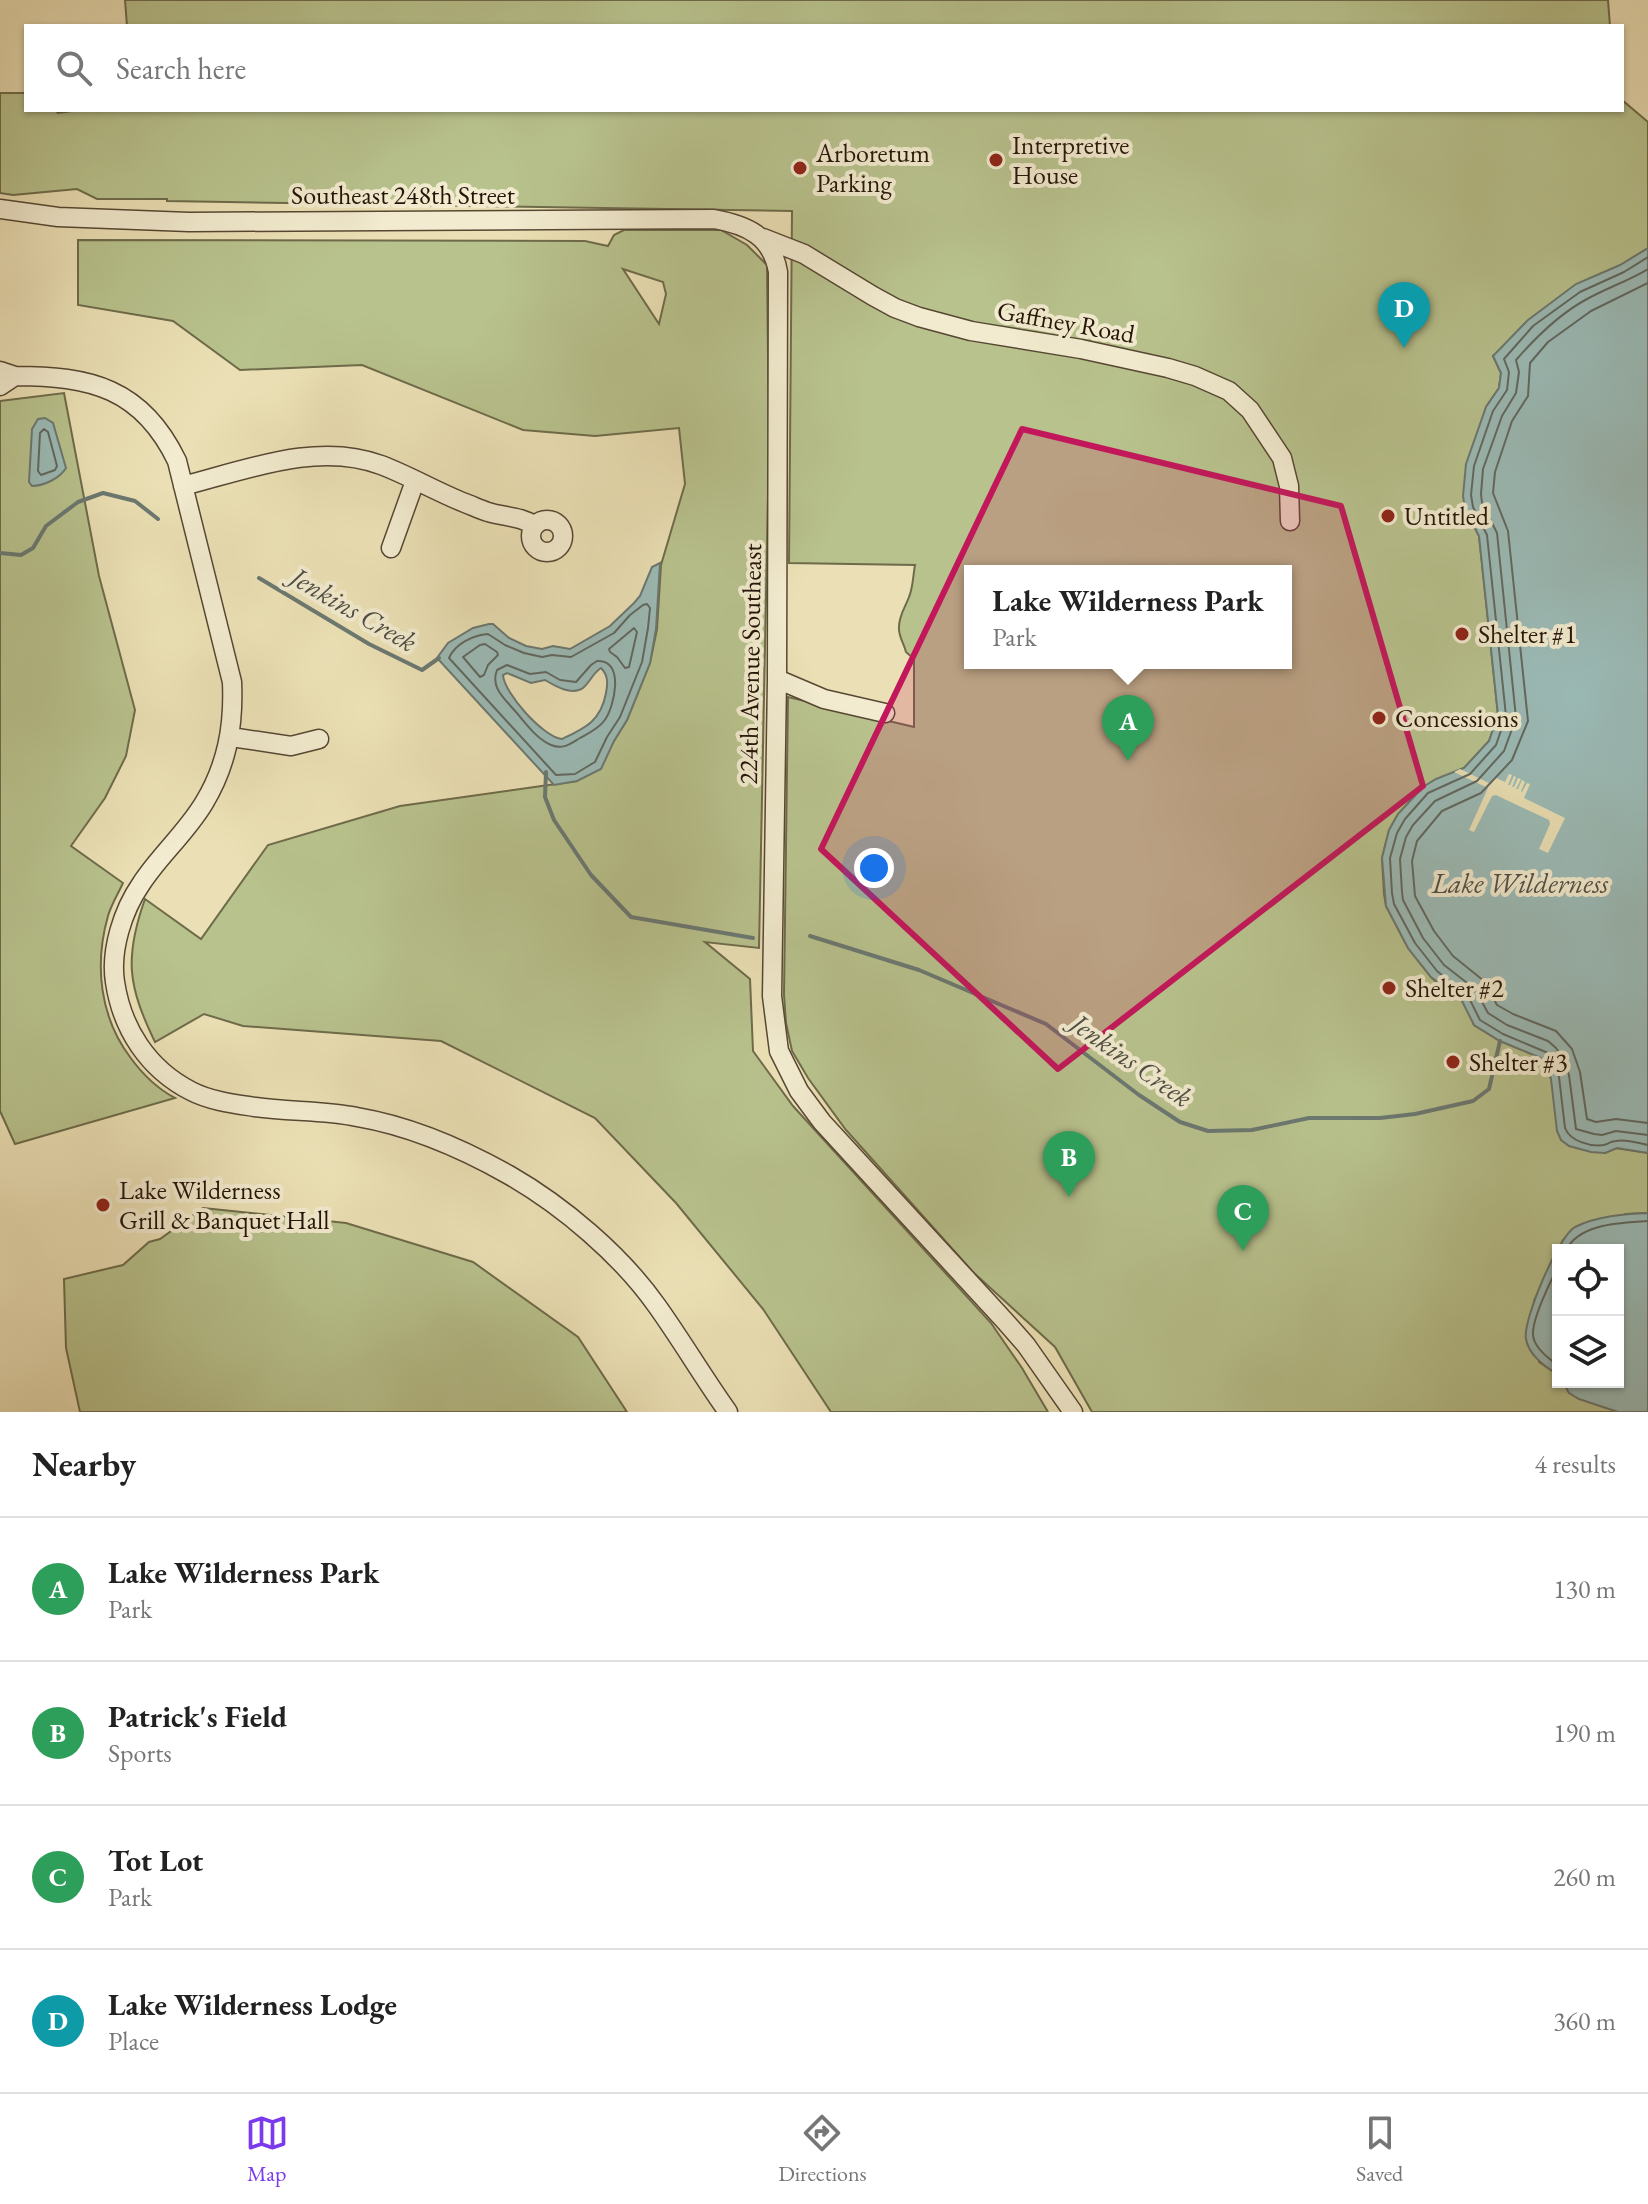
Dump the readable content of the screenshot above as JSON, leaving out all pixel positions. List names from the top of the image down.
{
  "streets": {
    "street": ["Southeast 248th Street", "Gaffney Road", "224th Avenue Southeast"]
  },
  "crossings": [
    ["Southeast 248th Street", "Gaffney Road"],
    ["Southeast 248th Street", "224th Avenue Southeast"],
    ["Gaffney Road", "224th Avenue Southeast"]
  ],
  "water": ["Jenkins Creek", "Lake Wilderness"],
  "places": [
    "Interpretive House",
    "Arboretum Parking",
    "Untitled",
    "Shelter #1",
    "Concessions",
    "Shelter #2",
    "Shelter #3",
    "Lake Wilderness Grill & Banquet Hall"
  ],
  "page": {
    "search": "Search here",
    "pins": [
      "D",
      "A",
      "B",
      "C"
    ],
    "popup": ["Lake Wilderness Park", "Park"],
    "heading": ["Nearby", "4 results"],
    "list": [
      {
        "mark": "A",
        "name": "Lake Wilderness Park",
        "note": "Park",
        "value": "130 m"
      },
      {
        "mark": "B",
        "name": "Patrick's Field",
        "note": "Sports",
        "value": "190 m"
      },
      {
        "mark": "C",
        "name": "Tot Lot",
        "note": "Park",
        "value": "260 m"
      },
      {
        "mark": "D",
        "name": "Lake Wilderness Lodge",
        "note": "Place",
        "value": "360 m"
      }
    ],
    "nav": ["Map", "Directions", "Saved"]
  }
}
